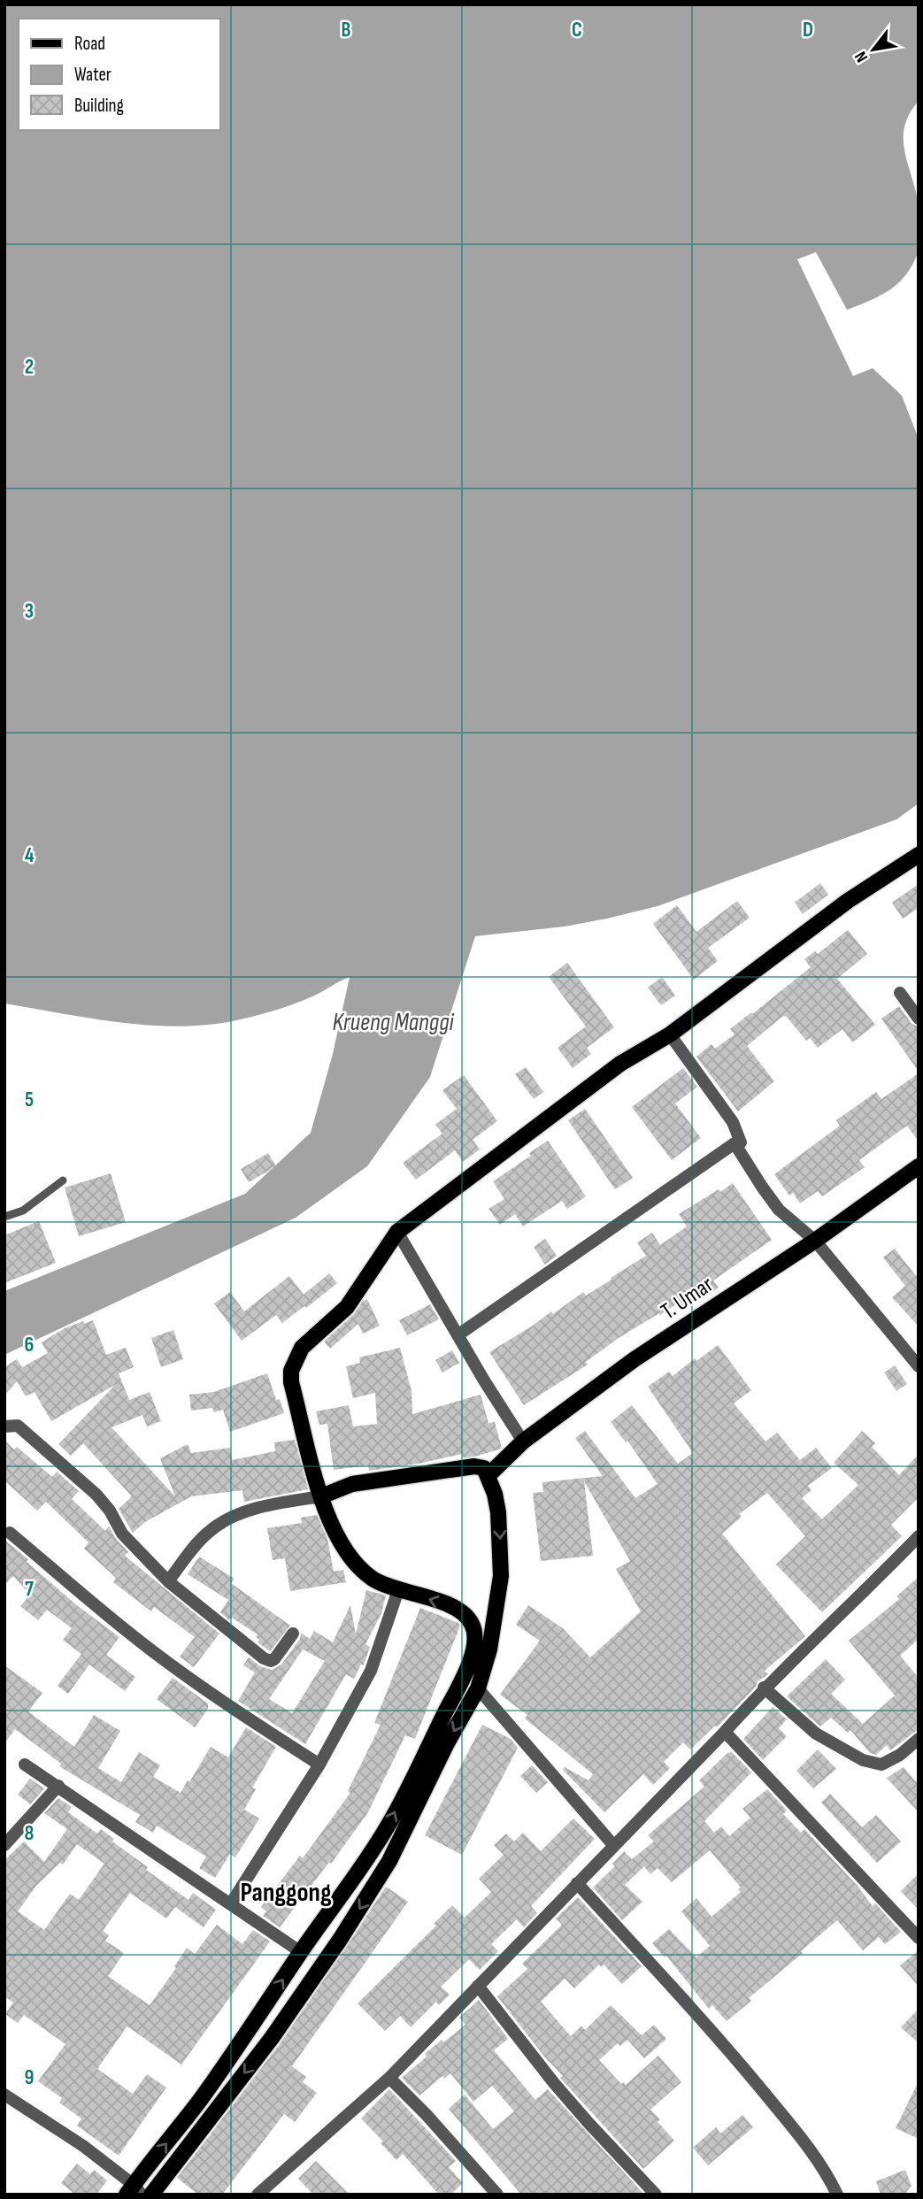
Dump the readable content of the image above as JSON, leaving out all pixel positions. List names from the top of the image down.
{
  "streets": {
    "main road": ["T. Umar"]
  },
  "districts": ["Panggong"],
  "water": ["Krueng Manggi"],
  "legend": ["Road", "Water", "Building"],
  "north": "bottom left",
  "grid": {
    "columns": ["B", "C", "D"],
    "rows": [
      "2",
      "3",
      "4",
      "5",
      "6",
      "7",
      "8",
      "9"
    ]
  }
}
